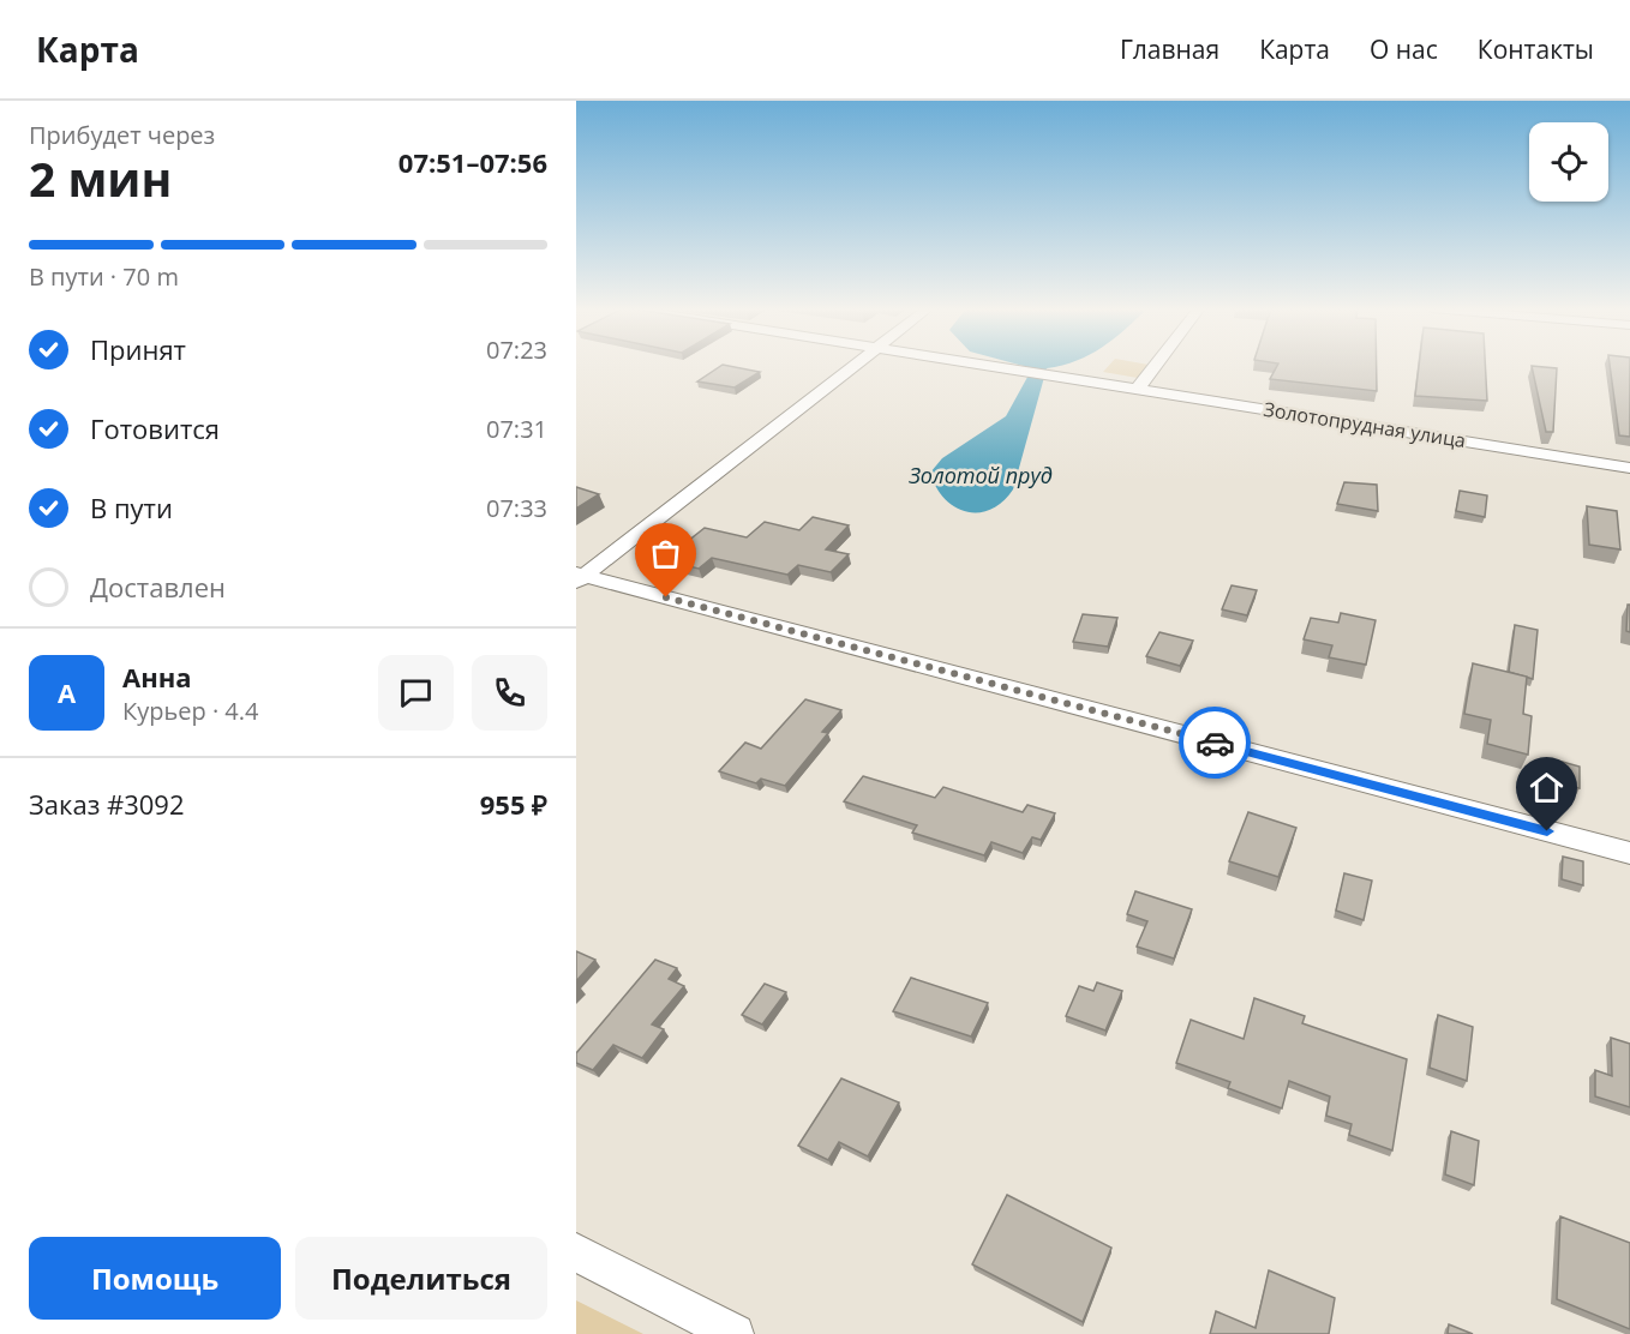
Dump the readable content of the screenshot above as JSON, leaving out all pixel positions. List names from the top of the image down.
{
  "streets": {
    "street": ["Золотопрудная улица"]
  },
  "water": ["Золотой пруд"],
  "page": {
    "header": "Карта",
    "nav": [
      "Главная",
      "Карта",
      "О нас",
      "Контакты"
    ],
    "heading": ["2 мин", "Прибудет через", "07:51–07:56"],
    "panel": [
      "Анна",
      "Курьер · 4.4",
      "Заказ #3092",
      "955 ₽"
    ],
    "bar": "В пути · 70 m",
    "list": [
      ["Принят", "07:23"],
      ["Готовится", "07:31"],
      ["В пути", "07:33"],
      "Доставлен"
    ],
    "round": "А",
    "buttons": ["Помощь", "Поделиться"]
  }
}
